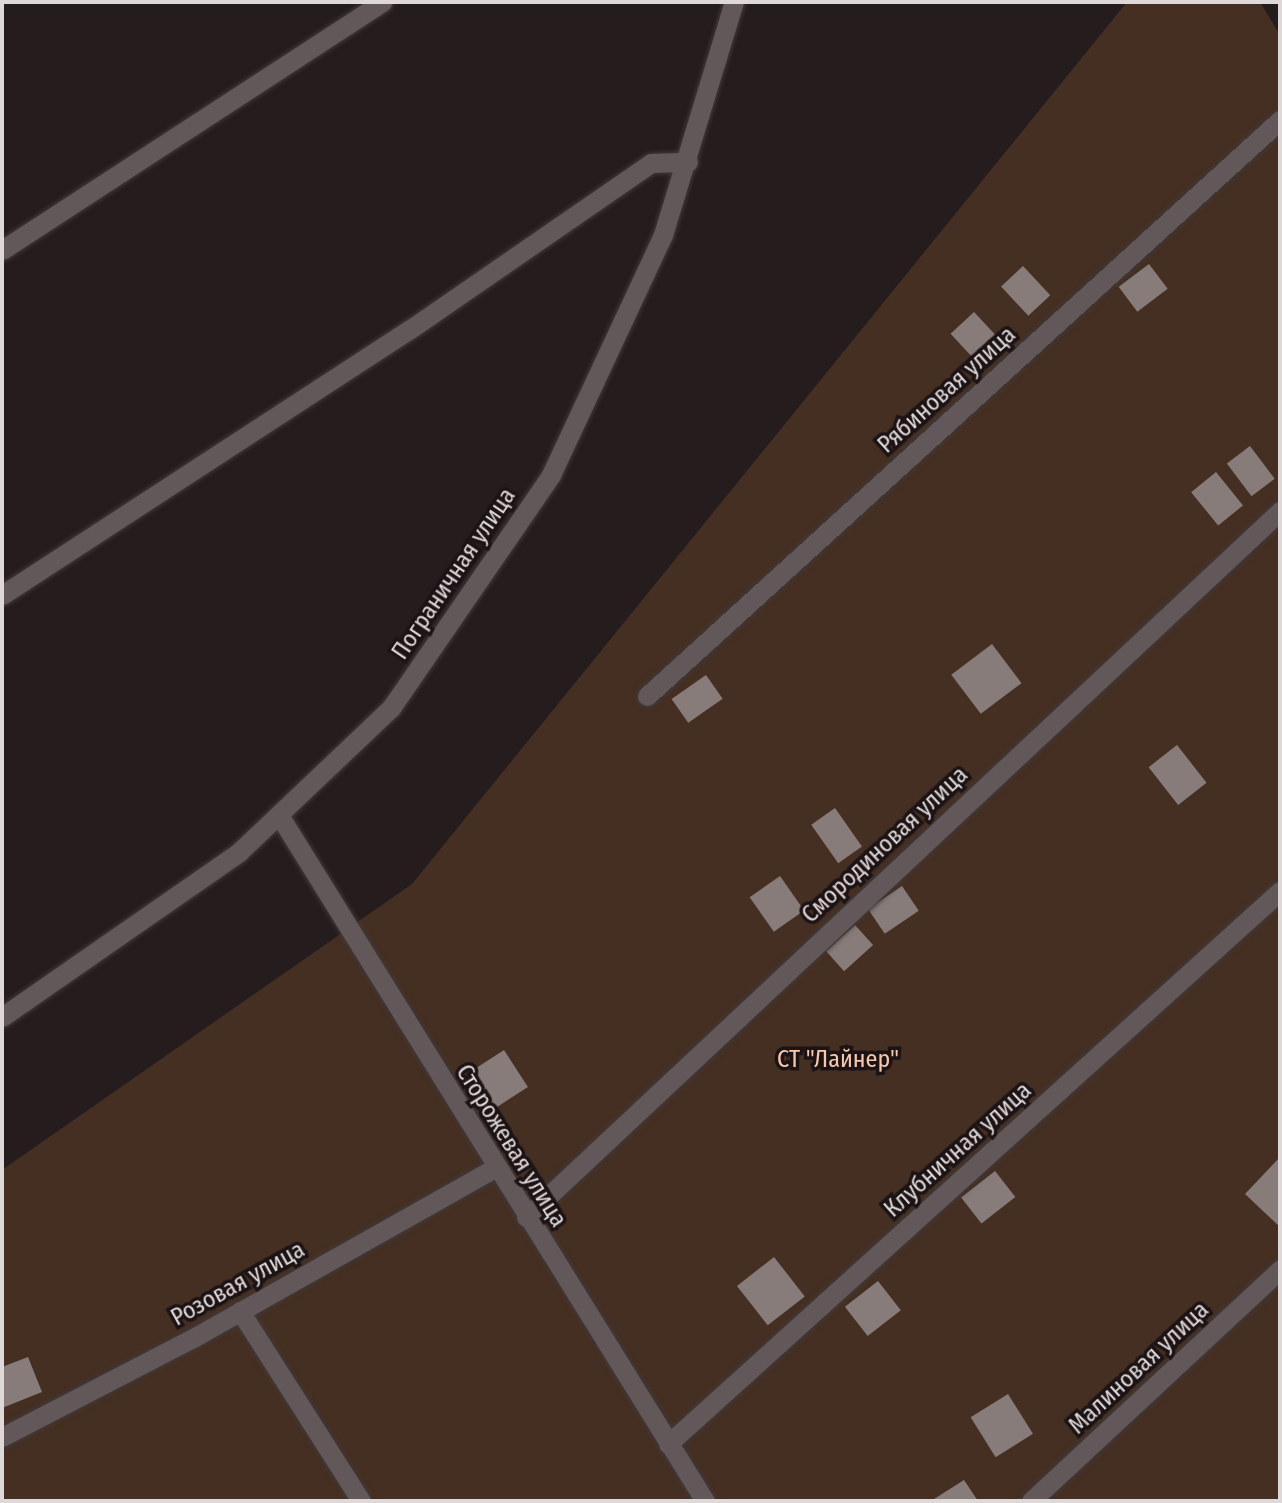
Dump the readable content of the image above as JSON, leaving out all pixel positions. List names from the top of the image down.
{
  "streets": {
    "street": [
      "Рябиновая улица",
      "Пограничная улица",
      "Смородиновая улица",
      "Сторожевая улица",
      "Клубничная улица",
      "Розовая улица",
      "Малиновая улица"
    ]
  },
  "crossings": [
    ["Пограничная улица", "Сторожевая улица"],
    ["Смородиновая улица", "Сторожевая улица"],
    ["Сторожевая улица", "Клубничная улица"],
    ["Сторожевая улица", "Розовая улица"]
  ],
  "parks": ["СТ \"Лайнер\""]
}
